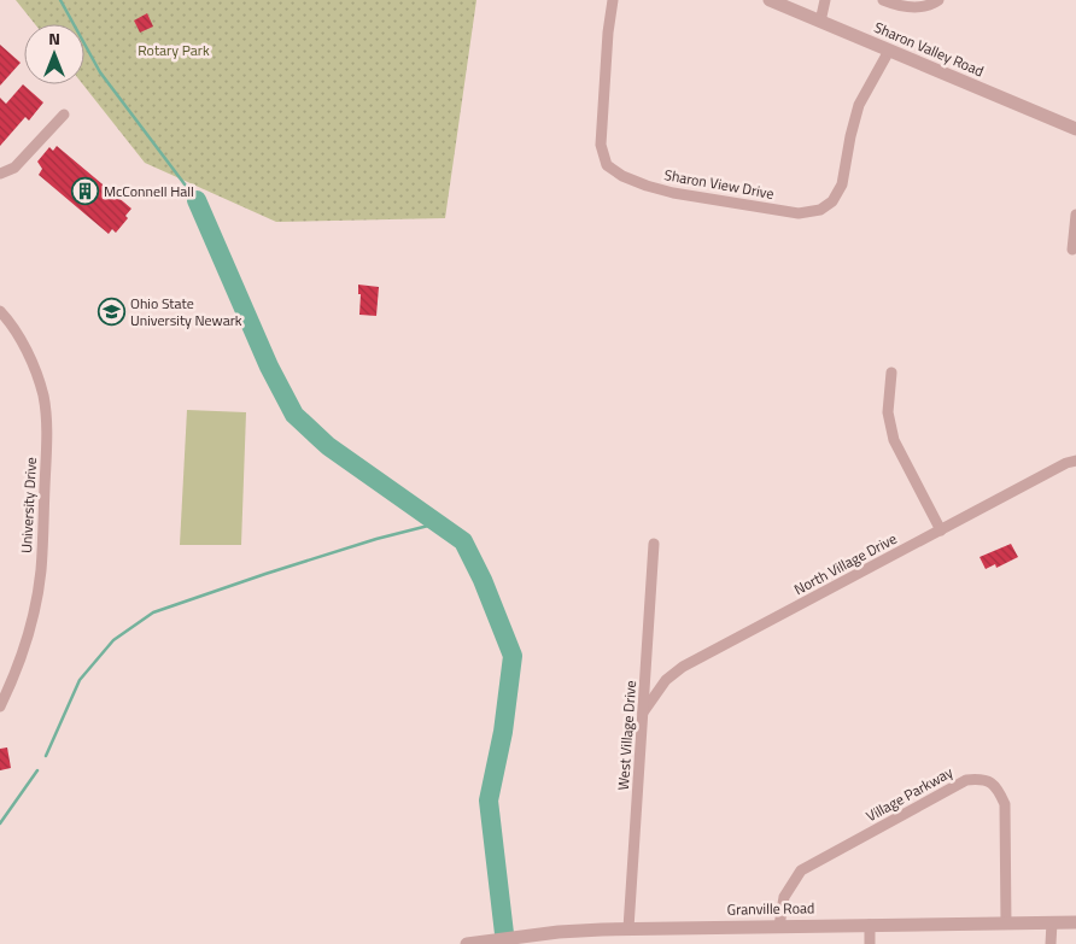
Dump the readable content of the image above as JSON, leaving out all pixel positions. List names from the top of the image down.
{
  "streets": {
    "street": [
      "Sharon Valley Road",
      "Sharon View Drive",
      "University Drive",
      "North Village Drive",
      "West Village Drive",
      "Village Parkway",
      "Granville Road"
    ]
  },
  "crossings": [
    ["Sharon Valley Road", "Sharon View Drive"],
    ["North Village Drive", "West Village Drive"],
    ["West Village Drive", "Granville Road"],
    ["Village Parkway", "Granville Road"]
  ],
  "parks": ["Rotary Park"],
  "places": {
    "building": ["McConnell Hall"],
    "school or university": ["Ohio State University Newark"]
  },
  "north": "top"
}
